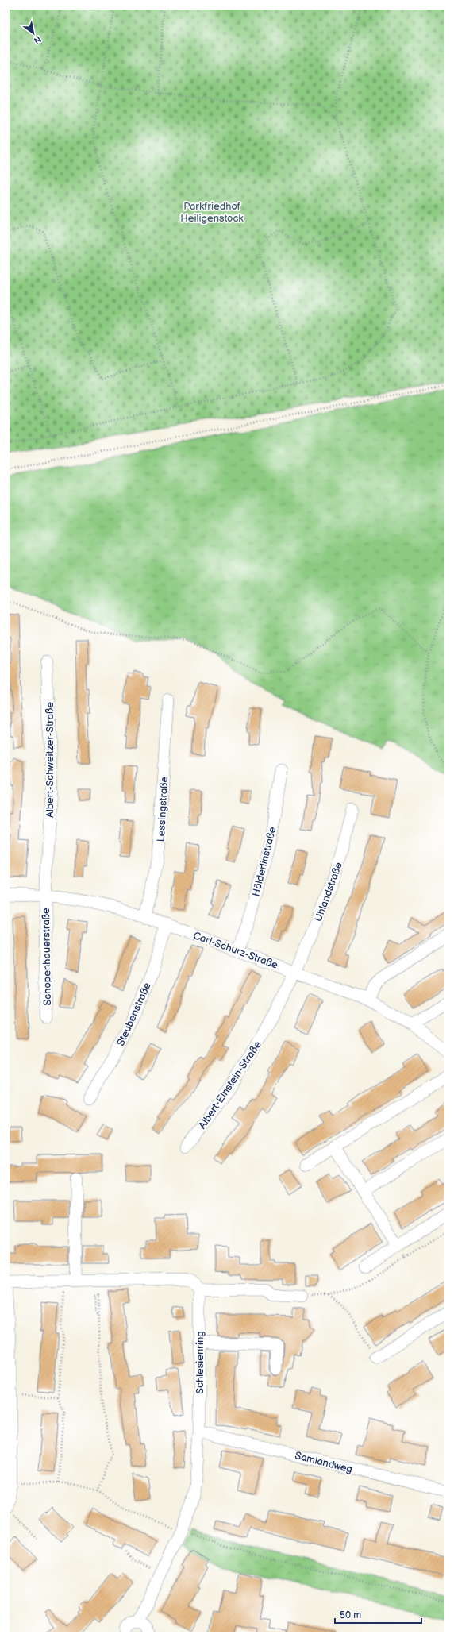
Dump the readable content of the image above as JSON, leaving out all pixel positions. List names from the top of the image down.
{
  "streets": {
    "street": [
      "Albert-Schweitzer-Straße",
      "Lessingstraße",
      "Hölderlinstraße",
      "Uhlandstraße",
      "Carl-Schurz-Straße",
      "Schopenhauerstraße",
      "Steubenstraße",
      "Albert-Einstein-Straße",
      "Schlesienring",
      "Samlandweg"
    ]
  },
  "crossings": [
    ["Albert-Schweitzer-Straße", "Carl-Schurz-Straße"],
    ["Albert-Schweitzer-Straße", "Schopenhauerstraße"],
    ["Lessingstraße", "Carl-Schurz-Straße"],
    ["Hölderlinstraße", "Carl-Schurz-Straße"],
    ["Uhlandstraße", "Carl-Schurz-Straße"],
    ["Uhlandstraße", "Albert-Einstein-Straße"],
    ["Carl-Schurz-Straße", "Schopenhauerstraße"],
    ["Carl-Schurz-Straße", "Steubenstraße"],
    ["Carl-Schurz-Straße", "Albert-Einstein-Straße"],
    ["Schlesienring", "Samlandweg"]
  ],
  "parks": ["Parkfriedhof Heiligenstock"],
  "scale_bar": "50 m",
  "north": "bottom right"
}
